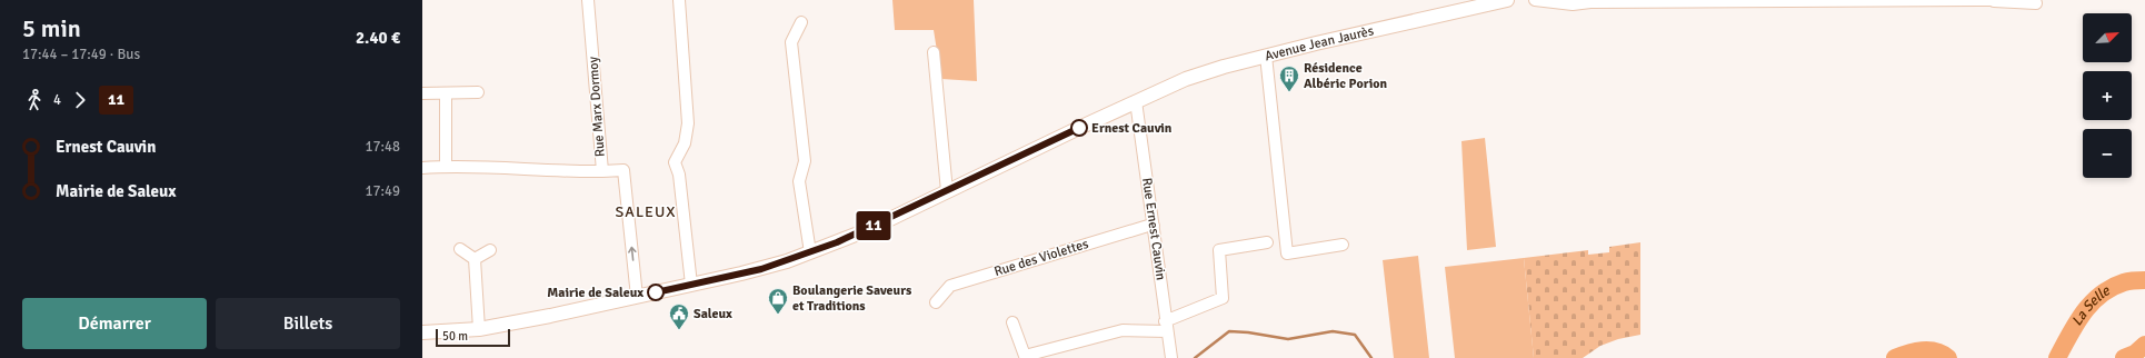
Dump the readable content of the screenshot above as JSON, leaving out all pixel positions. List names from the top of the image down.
{
  "streets": {
    "street": [
      "Avenue Jean Jaurès",
      "Rue Marx Dormoy",
      "Rue Ernest Cauvin",
      "Rue des Violettes"
    ]
  },
  "crossings": [
    ["Avenue Jean Jaurès", "Rue Marx Dormoy"],
    ["Avenue Jean Jaurès", "Rue Ernest Cauvin"],
    ["Rue Ernest Cauvin", "Rue des Violettes"]
  ],
  "districts": ["SALEUX"],
  "water": ["La Selle"],
  "places": {
    "building": ["Résidence Albéric Porion"],
    "other": ["Ernest Cauvin", "Mairie de Saleux"],
    "shop": ["Boulangerie Saveurs et Traditions"],
    "public building": ["Saleux"]
  },
  "lines": ["bus line 11"],
  "scale_bar": "50 m",
  "north": "top right",
  "page": {
    "heading": ["5 min", "17:44 – 17:49 · Bus", "2.40 €"],
    "on_map": "11",
    "map_buttons": ["+", "−"],
    "legs": ["4", "11"],
    "list": [
      {
        "name": "Ernest Cauvin",
        "value": "17:48"
      },
      {
        "name": "Mairie de Saleux",
        "value": "17:49"
      }
    ],
    "buttons": ["Démarrer", "Billets"],
    "scale": "50 m"
  }
}
